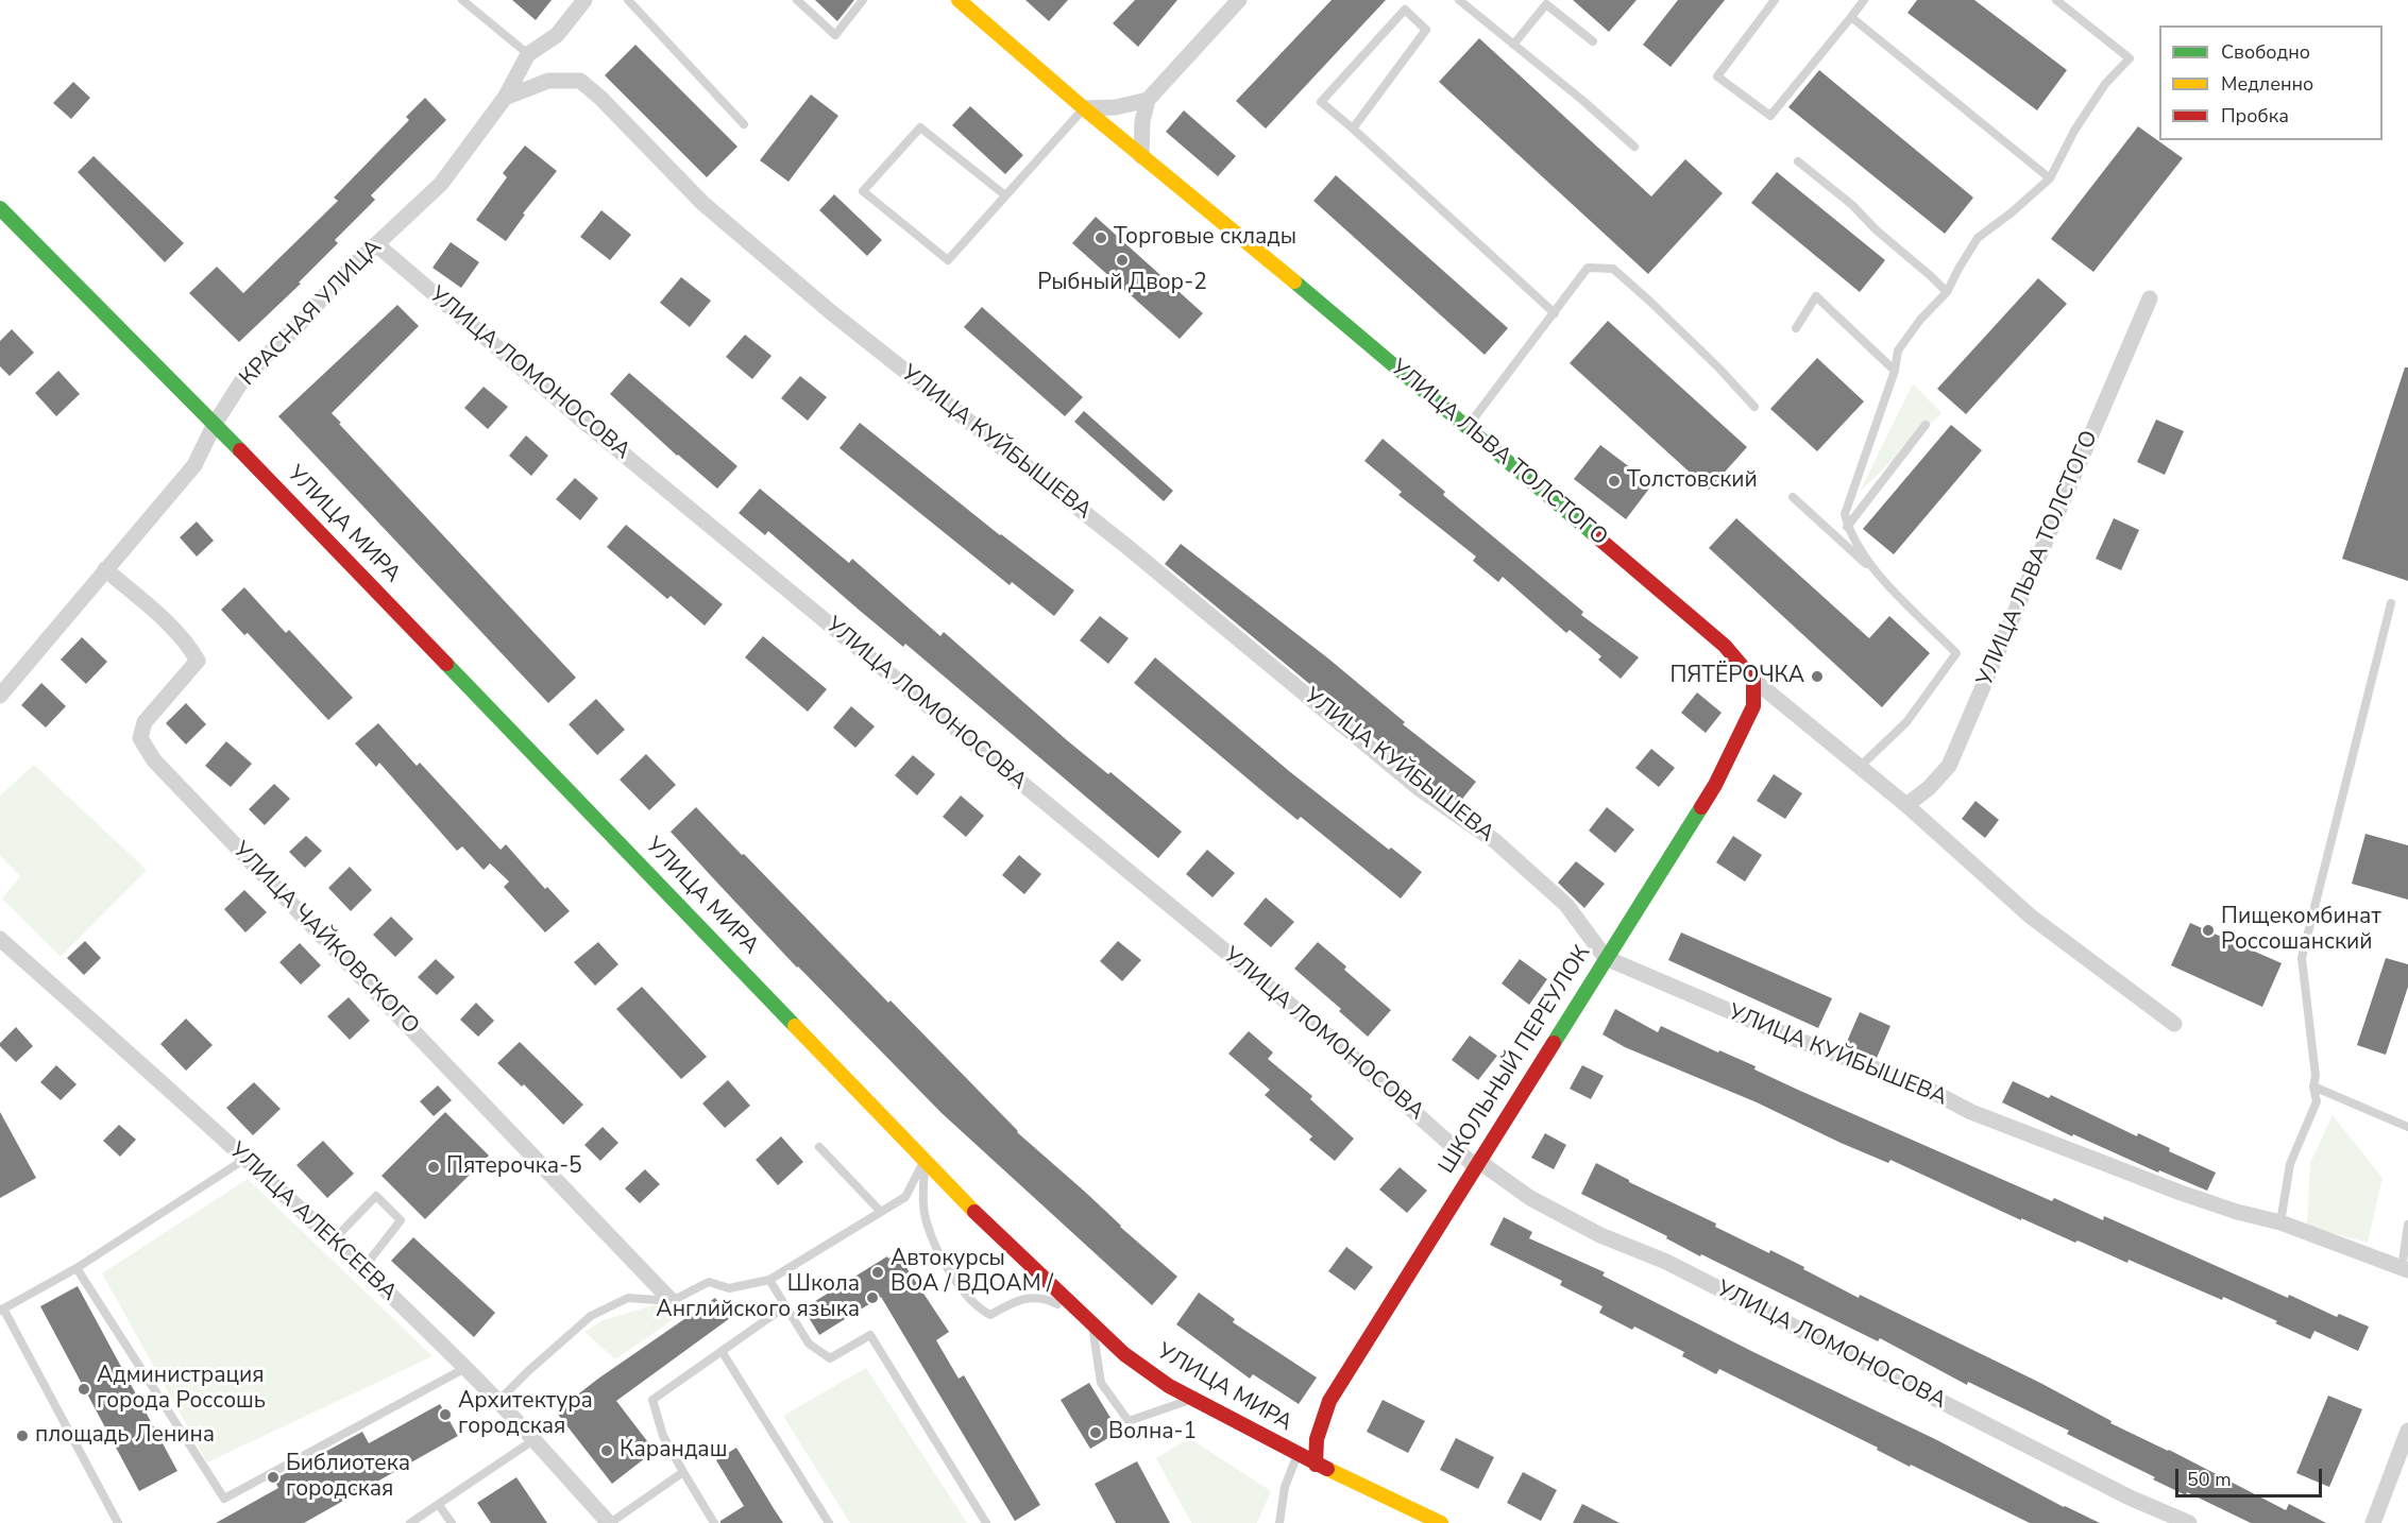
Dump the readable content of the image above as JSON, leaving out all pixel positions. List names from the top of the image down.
{
  "streets": {
    "main road": ["УЛИЦА ЛЬВА ТОЛСТОГО", "УЛИЦА МИРА", "ШКОЛЬНЫЙ ПЕРЕУЛОК"],
    "street": [
      "КРАСНАЯ УЛИЦА",
      "УЛИЦА ЛОМОНОСОВА",
      "УЛИЦА КУЙБЫШЕВА",
      "УЛИЦА ЧАЙКОВСКОГО",
      "УЛИЦА АЛЕКСЕЕВА"
    ]
  },
  "crossings": [
    ["КРАСНАЯ УЛИЦА", "УЛИЦА ЛОМОНОСОВА"],
    ["КРАСНАЯ УЛИЦА", "УЛИЦА КУЙБЫШЕВА"],
    ["КРАСНАЯ УЛИЦА", "УЛИЦА МИРА"],
    ["КРАСНАЯ УЛИЦА", "УЛИЦА ЧАЙКОВСКОГО"],
    ["УЛИЦА ЛОМОНОСОВА", "ШКОЛЬНЫЙ ПЕРЕУЛОК"],
    ["УЛИЦА КУЙБЫШЕВА", "ШКОЛЬНЫЙ ПЕРЕУЛОК"],
    ["УЛИЦА ЛЬВА ТОЛСТОГО", "ШКОЛЬНЫЙ ПЕРЕУЛОК"],
    ["УЛИЦА МИРА", "ШКОЛЬНЫЙ ПЕРЕУЛОК"]
  ],
  "places": [
    "Торговые склады",
    "Рыбный Двор-2",
    "Толстовский",
    "ПЯТЁРОЧКА",
    "Пищекомбинат Россошанский",
    "Пятерочка-5",
    "Автокурсы ВОА / ВДОАМ /",
    "Школа Английского языка",
    "Администрация города Россошь",
    "Архитектура городская",
    "Волна-1",
    "площадь Ленина",
    "Карандаш",
    "Библиотека городская"
  ],
  "legend": ["Свободно", "Медленно", "Пробка"],
  "scale_bar": "50 m"
}
